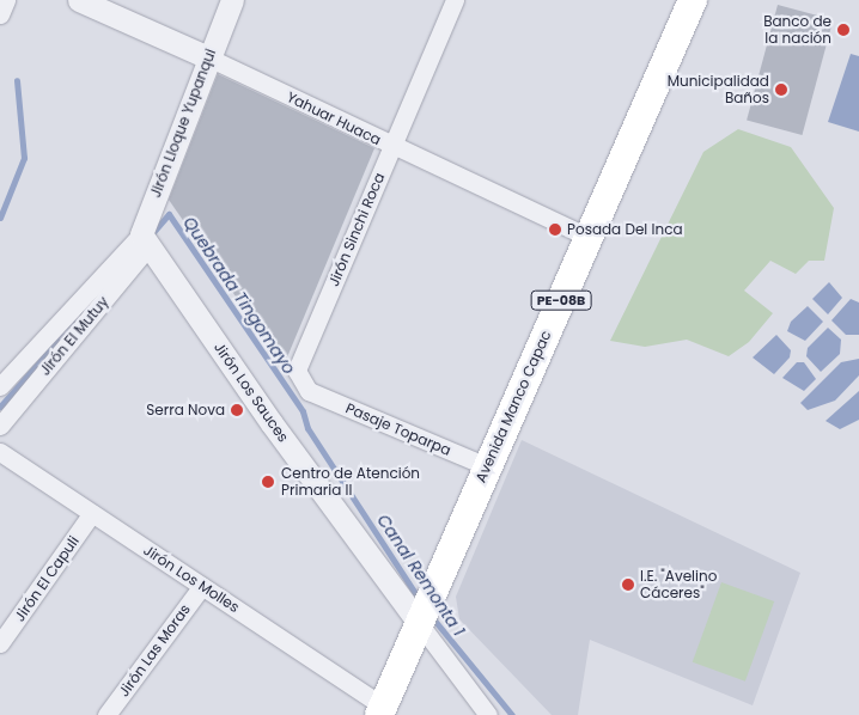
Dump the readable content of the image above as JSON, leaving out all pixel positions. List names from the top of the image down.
{
  "streets": {
    "main road": ["PE-08B", "Avenida Manco Capac"],
    "street": [
      "Yahuar Huaca",
      "Jirón Lloque Yupanqui",
      "Jirón Sinchi Roca",
      "Jirón El Mutuy",
      "Jirón Los Sauces",
      "Pasaje Toparpa",
      "Jirón El Capuli",
      "Jirón Los Molles",
      "Jirón Las Moras"
    ]
  },
  "crossings": [
    ["Yahuar Huaca", "Jirón Lloque Yupanqui"],
    ["Yahuar Huaca", "Jirón Sinchi Roca"],
    ["Yahuar Huaca", "Avenida Manco Capac"],
    ["Jirón Lloque Yupanqui", "Jirón El Mutuy"],
    ["Jirón Lloque Yupanqui", "Jirón Los Sauces"],
    ["Jirón Sinchi Roca", "Pasaje Toparpa"],
    ["Jirón El Mutuy", "Jirón Los Sauces"],
    ["Jirón Los Sauces", "Avenida Manco Capac"],
    ["Avenida Manco Capac", "Pasaje Toparpa"],
    ["Avenida Manco Capac", "Jirón Los Molles"],
    ["Jirón El Capuli", "Jirón Los Molles"],
    ["Jirón Los Molles", "Jirón Las Moras"]
  ],
  "water": ["Quebrada Tingomayo", "Canal Remonta 1"],
  "places": [
    "Banco de la nación",
    "Municipalidad Baños",
    "Posada Del Inca",
    "Serra Nova",
    "Centro de Atención Primaria II",
    "I.E. \"Avelino Cáceres\""
  ]
}
